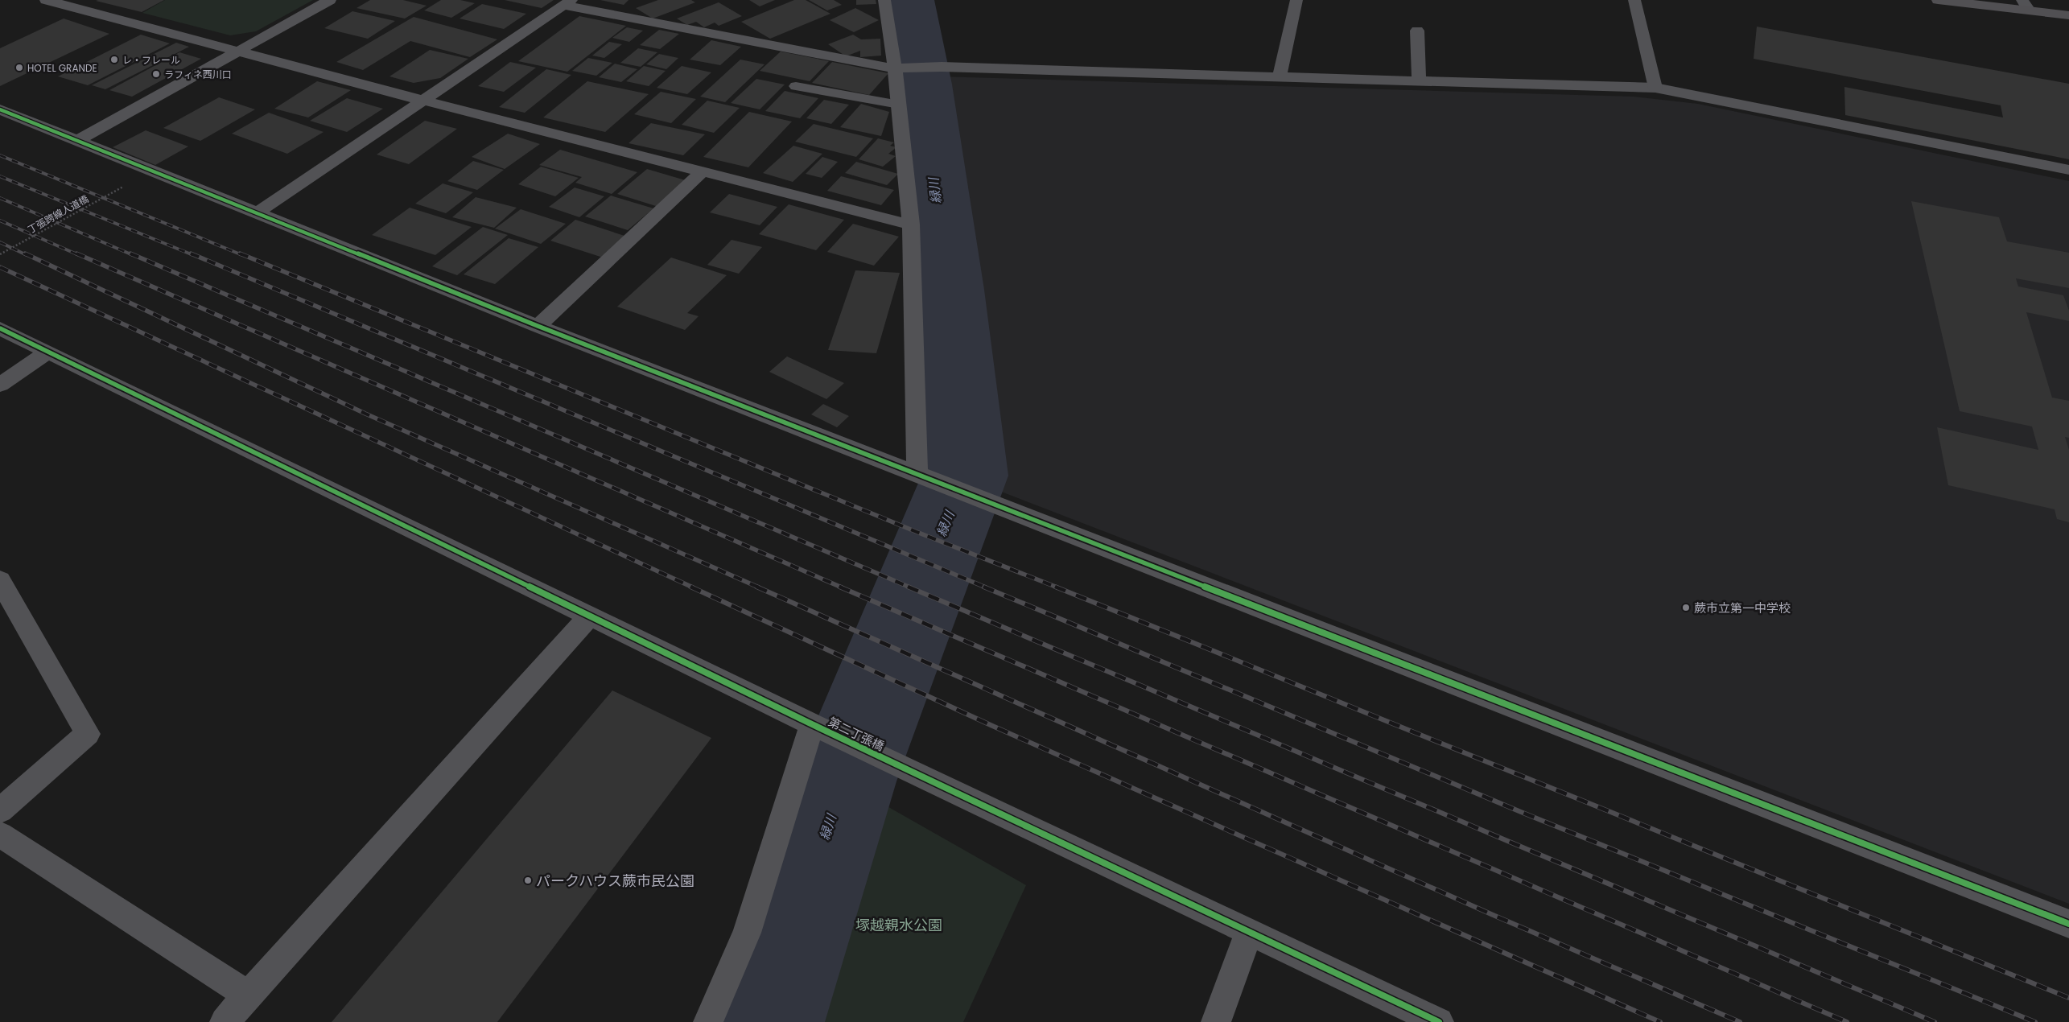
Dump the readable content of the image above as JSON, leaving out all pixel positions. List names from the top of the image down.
{
  "streets": {
    "street": ["第二丁張橋"],
    "path": ["丁張跨線人道橋"]
  },
  "water": ["緑川"],
  "parks": ["塚越親水公園"],
  "places": [
    "レ・フレール",
    "HOTEL GRANDE",
    "ラフィネ西川口",
    "蕨市立第一中学校",
    "パークハウス蕨市民公園"
  ]
}
